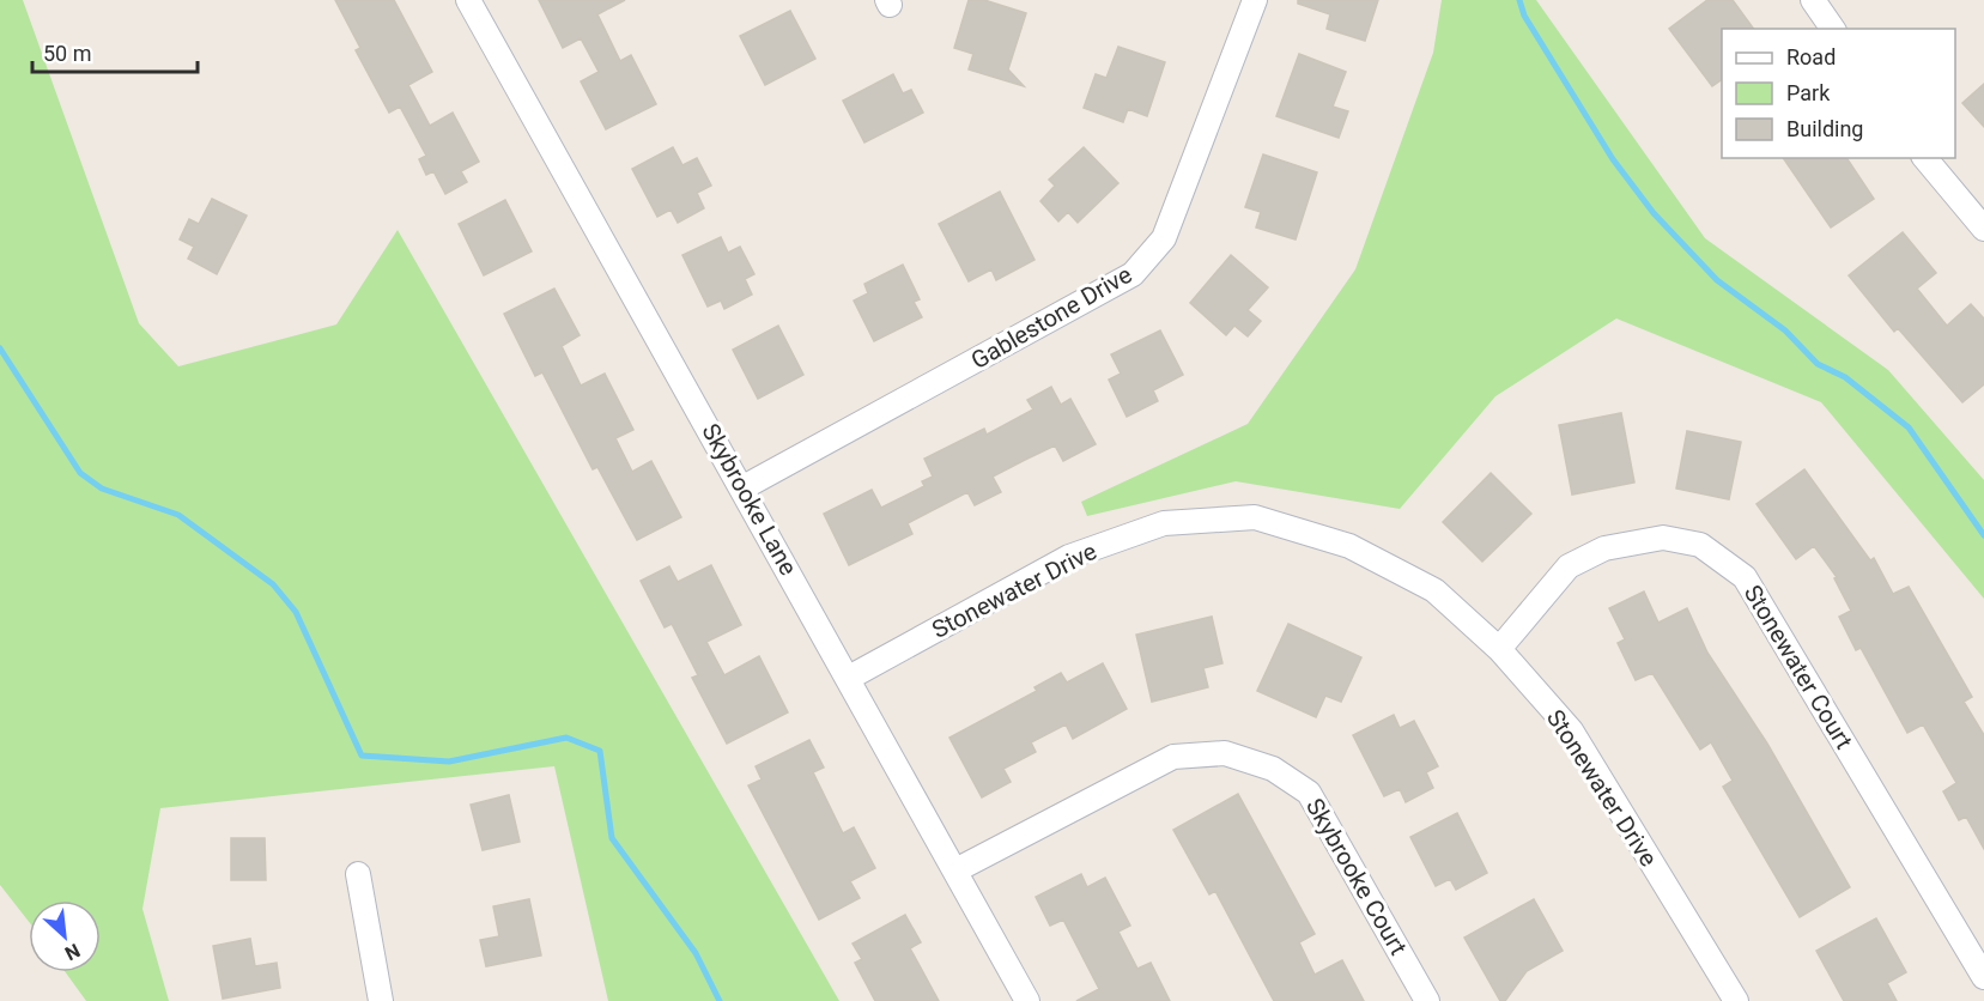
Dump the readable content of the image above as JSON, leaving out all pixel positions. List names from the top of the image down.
{
  "streets": {
    "street": [
      "Gablestone Drive",
      "Skybrooke Lane",
      "Stonewater Drive",
      "Stonewater Court",
      "Skybrooke Court"
    ]
  },
  "crossings": [
    ["Gablestone Drive", "Skybrooke Lane"],
    ["Skybrooke Lane", "Stonewater Drive"],
    ["Skybrooke Lane", "Skybrooke Court"],
    ["Stonewater Drive", "Stonewater Court"]
  ],
  "legend": ["Road", "Park", "Building"],
  "scale_bar": "50 m",
  "north": "bottom right"
}
